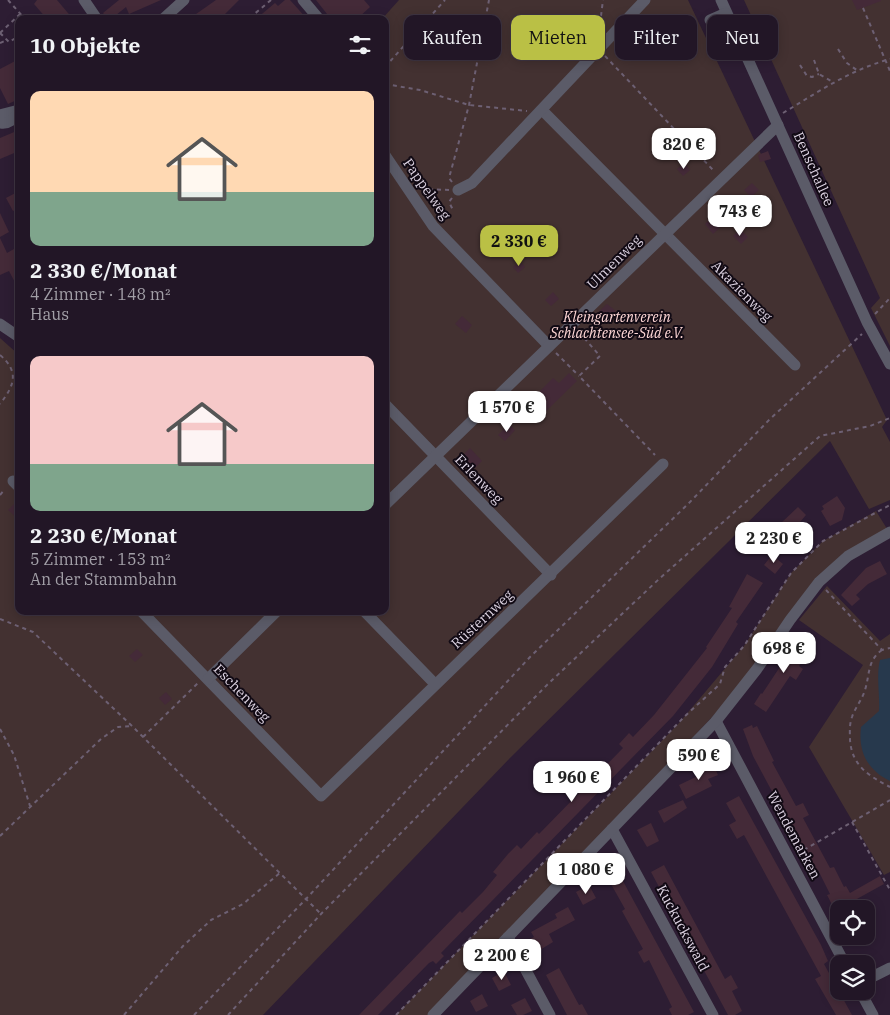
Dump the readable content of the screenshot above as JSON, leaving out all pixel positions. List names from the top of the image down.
{
  "streets": {
    "street": [
      "Benschallee",
      "Pappelweg",
      "Ulmenweg",
      "Akazienweg",
      "Erlenweg",
      "Rüsternweg",
      "Eschenweg",
      "Wendemarken",
      "Kuckuckswald"
    ]
  },
  "crossings": [
    ["Benschallee", "Ulmenweg"],
    ["Pappelweg", "Ulmenweg"],
    ["Ulmenweg", "Akazienweg"],
    ["Ulmenweg", "Erlenweg"],
    ["Erlenweg", "Rüsternweg"],
    ["Rüsternweg", "Eschenweg"]
  ],
  "parks": ["Kleingartenverein Schlachtensee-Süd e.V."],
  "page": {
    "chip": [
      "Kaufen",
      "Mieten",
      "Filter",
      "Neu"
    ],
    "heading": "10 Objekte",
    "list": [
      {
        "name": "2 330 €/Monat",
        "note": "4 Zimmer · 148 m² · Haus"
      },
      {
        "name": "2 230 €/Monat",
        "note": "5 Zimmer · 153 m² · An der Stammbahn"
      }
    ],
    "price": [
      "820 €",
      "743 €",
      "2 330 €",
      "1 570 €",
      "2 230 €",
      "698 €",
      "590 €",
      "1 960 €",
      "1 080 €",
      "2 200 €"
    ]
  }
}
